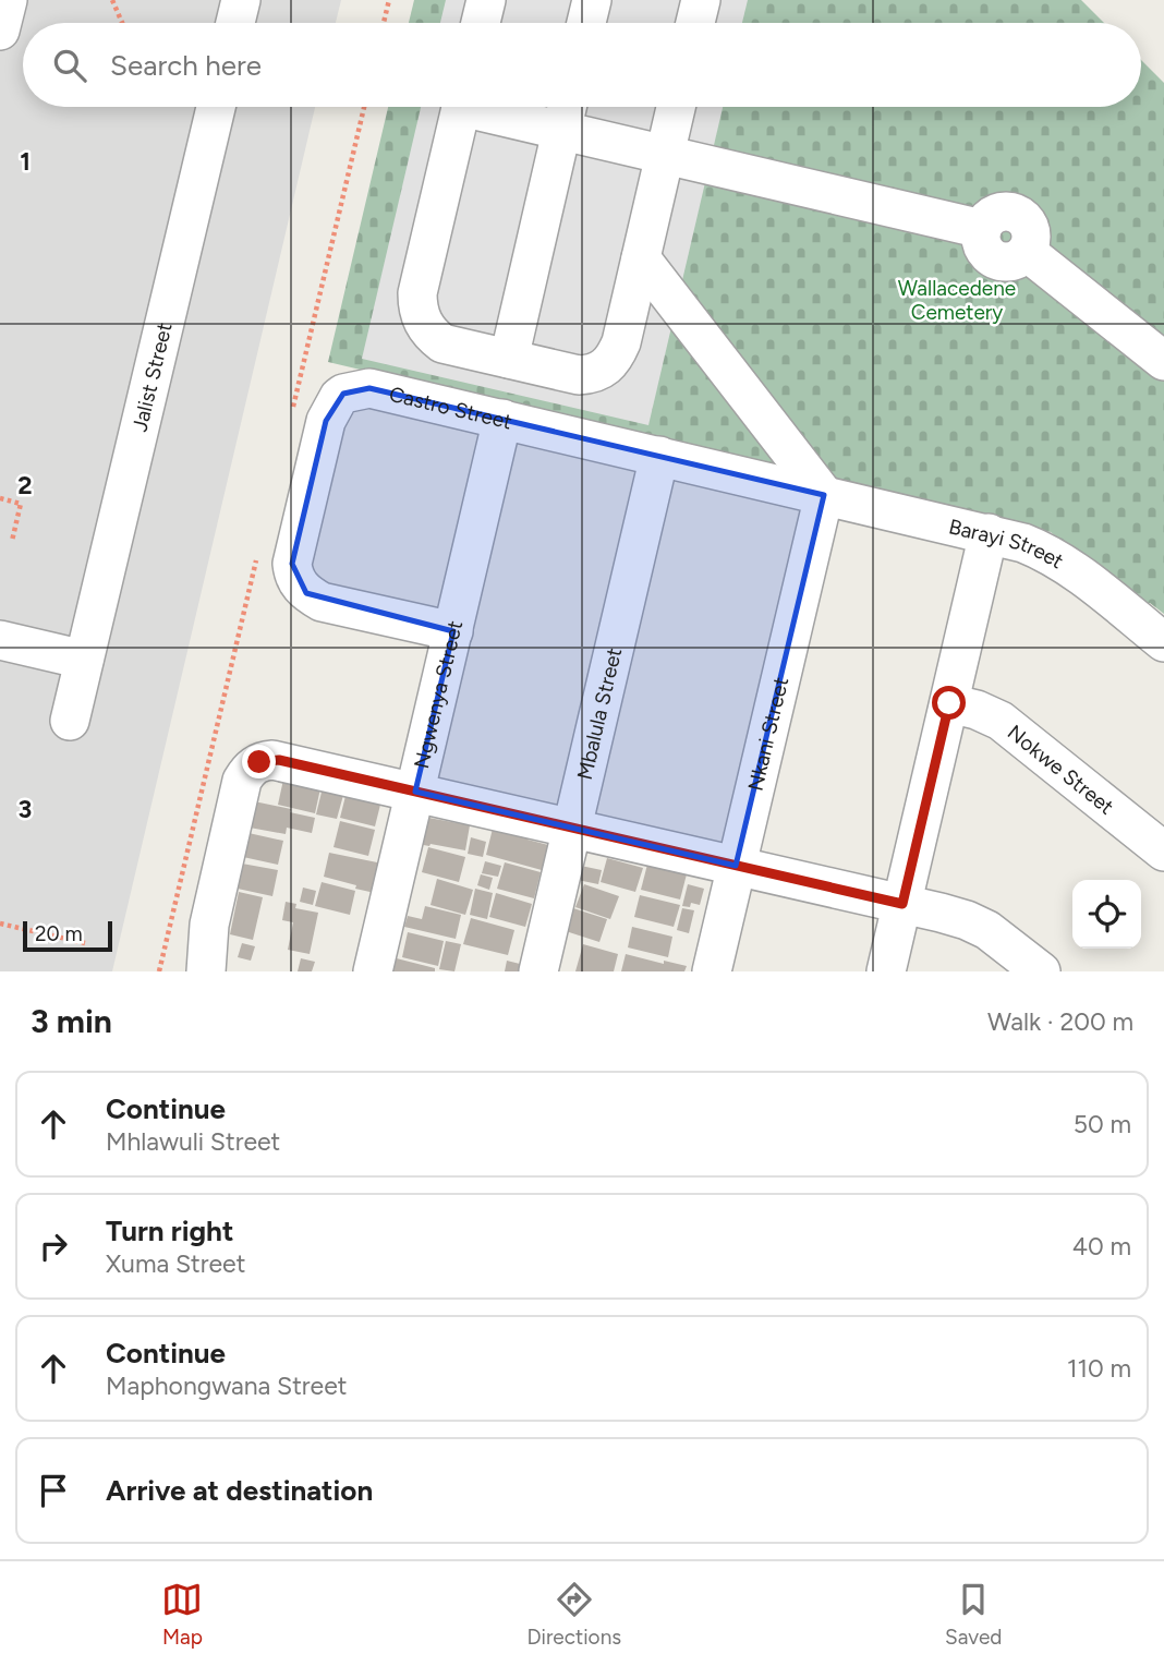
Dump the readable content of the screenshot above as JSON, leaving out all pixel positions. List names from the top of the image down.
{
  "streets": {
    "street": [
      "Jalist Street",
      "Castro Street",
      "Barayi Street",
      "Ngwenya Street",
      "Mbalula Street",
      "Nkani Street",
      "Nokwe Street"
    ]
  },
  "crossings": [
    ["Castro Street", "Barayi Street"],
    ["Castro Street", "Ngwenya Street"],
    ["Castro Street", "Mbalula Street"],
    ["Castro Street", "Nkani Street"],
    ["Barayi Street", "Nkani Street"]
  ],
  "parks": ["Wallacedene Cemetery"],
  "scale_bar": "20 m",
  "page": {
    "search": "Search here",
    "scale": "20 m",
    "heading": ["3 min", "Walk · 200 m"],
    "list": [
      ["Continue", "Mhlawuli Street", "50 m"],
      ["Turn right", "Xuma Street", "40 m"],
      ["Continue", "Maphongwana Street", "110 m"],
      "Arrive at destination"
    ],
    "nav": ["Map", "Directions", "Saved"]
  },
  "grid": {
    "rows": ["1", "2", "3"]
  }
}
